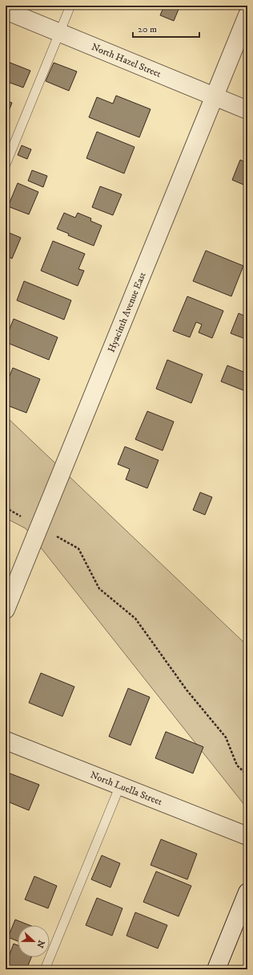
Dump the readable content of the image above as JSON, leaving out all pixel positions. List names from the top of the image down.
{
  "streets": {
    "street": ["North Hazel Street", "Hyacinth Avenue East", "North Luella Street"]
  },
  "crossings": [
    ["North Hazel Street", "Hyacinth Avenue East"]
  ],
  "scale_bar": "20 m",
  "north": "right"
}
